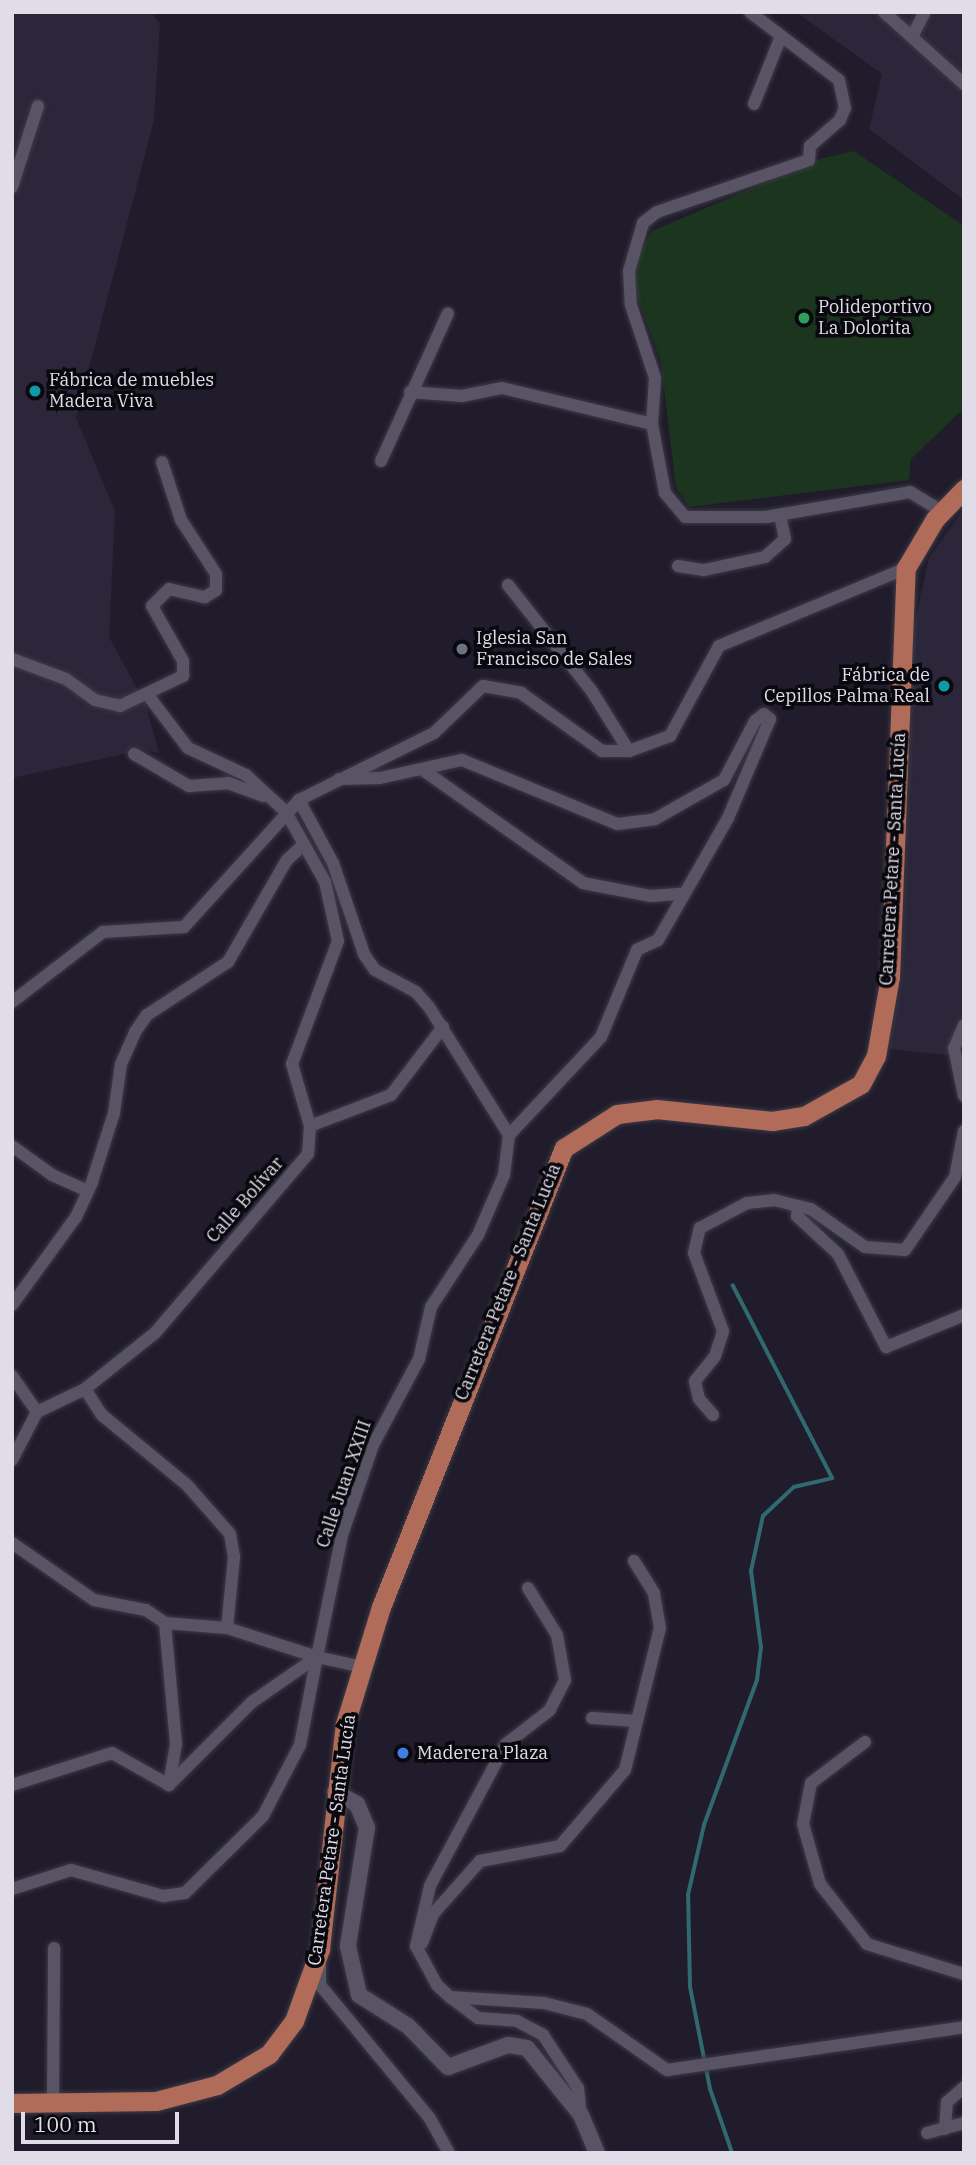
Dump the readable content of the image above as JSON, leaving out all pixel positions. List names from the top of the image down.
{
  "streets": {
    "main road": ["Carretera Petare - Santa Lucía"],
    "street": ["Calle Bolívar", "Calle Juan XXIII"]
  },
  "places": [
    "Polideportivo La Dolorita",
    "Fábrica de muebles Madera Viva",
    "Iglesia San Francisco de Sales",
    "Fábrica de Cepillos Palma Real",
    "Maderera Plaza"
  ],
  "scale_bar": "100 m"
}
